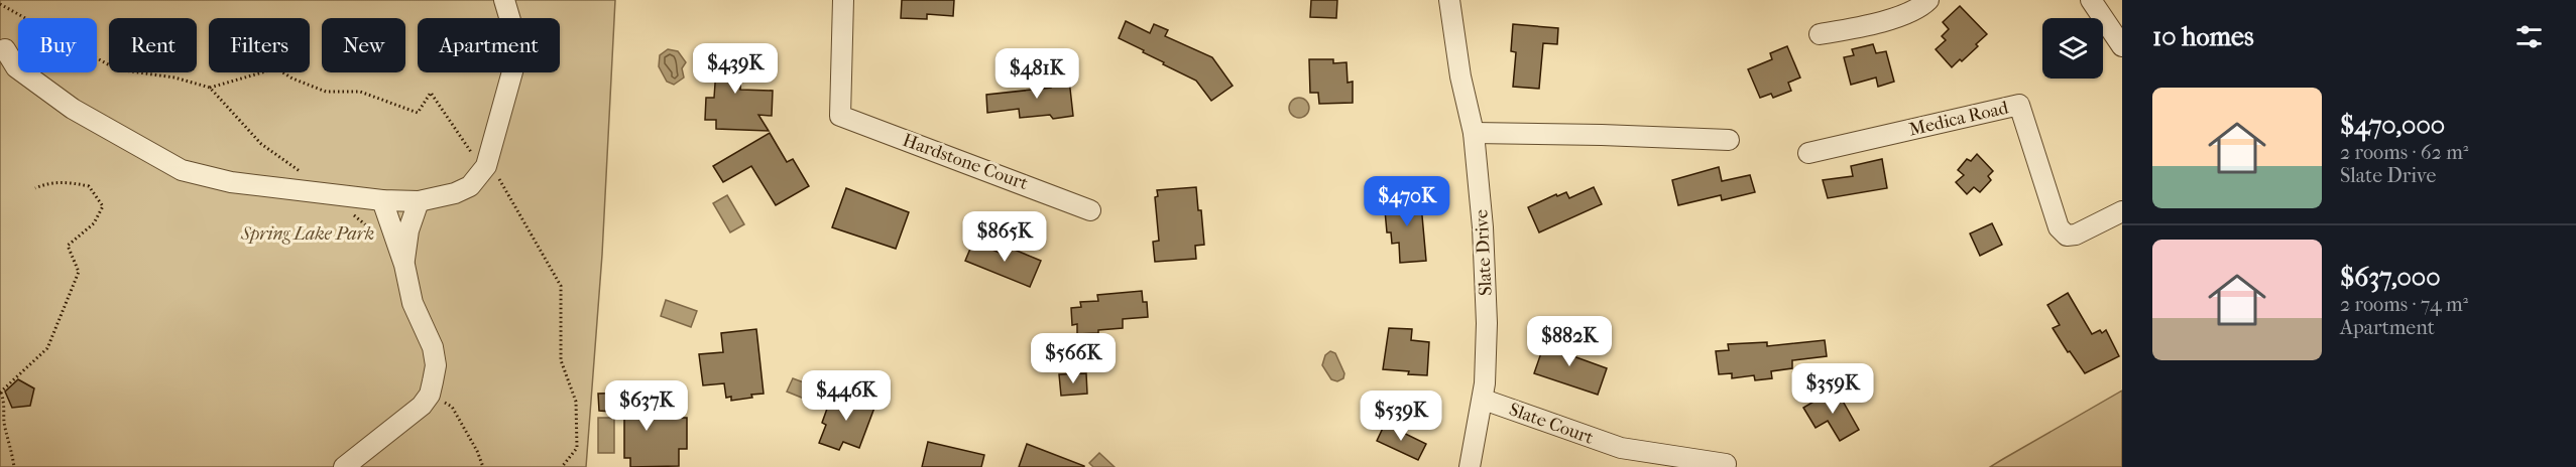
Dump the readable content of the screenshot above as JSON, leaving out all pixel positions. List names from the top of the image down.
{
  "streets": {
    "street": [
      "Medica Road",
      "Hardstone Court",
      "Slate Drive",
      "Slate Court"
    ]
  },
  "crossings": [
    ["Slate Drive", "Slate Court"]
  ],
  "parks": ["Spring Lake Park"],
  "page": {
    "heading": "10 homes",
    "chip": [
      "Buy",
      "Rent",
      "Filters",
      "New",
      "Apartment"
    ],
    "price": [
      "$439K",
      "$481K",
      "$470K",
      "$865K",
      "$882K",
      "$566K",
      "$359K",
      "$446K",
      "$637K",
      "$539K"
    ],
    "list": [
      {
        "name": "$470,000",
        "note": "2 rooms · 62 m² · Slate Drive"
      },
      {
        "name": "$637,000",
        "note": "2 rooms · 74 m² · Apartment"
      }
    ]
  }
}
